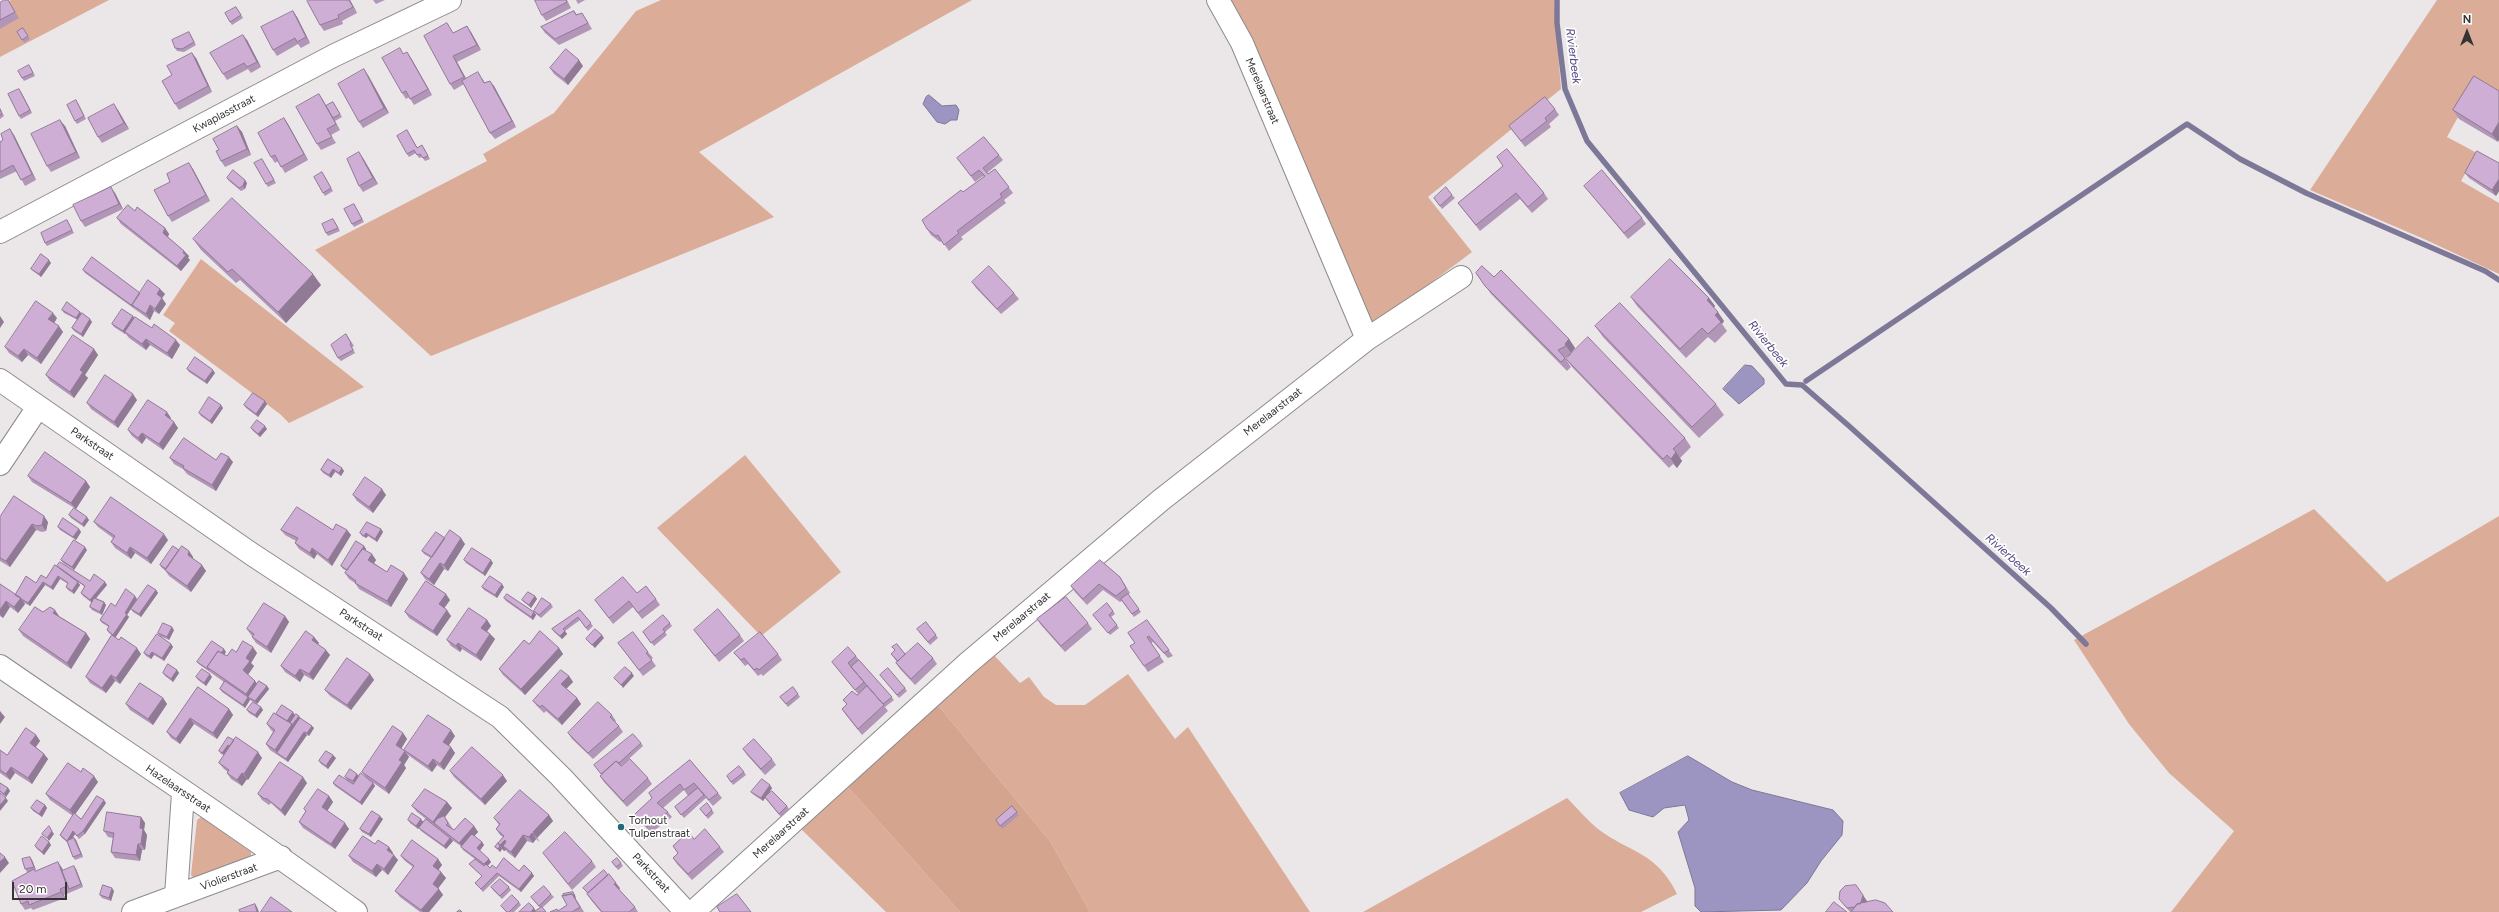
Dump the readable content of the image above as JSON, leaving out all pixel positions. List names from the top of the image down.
{
  "streets": {
    "street": [
      "Merelaarstraat",
      "Kwaplasstraat",
      "Parkstraat",
      "Hazelaarsstraat",
      "Violierstraat"
    ]
  },
  "crossings": [
    ["Hazelaarsstraat", "Violierstraat"]
  ],
  "water": ["Rivierbeek"],
  "places": ["Torhout Tulpenstraat"],
  "scale_bar": "20 m",
  "north": "top"
}
